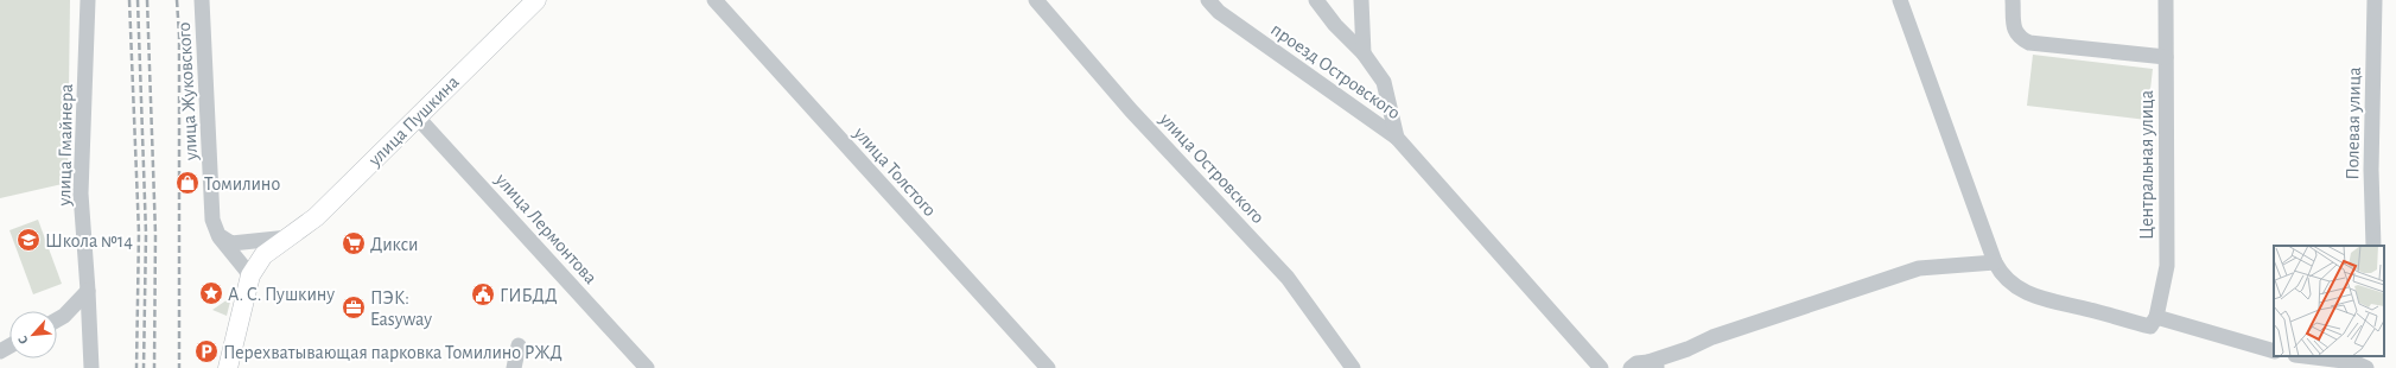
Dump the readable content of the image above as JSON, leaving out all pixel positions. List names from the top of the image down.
{
  "streets": {
    "main road": ["улица Пушкина"],
    "street": [
      "проезд Островского",
      "улица Жуковского",
      "Полевая улица",
      "улица Гмайнера",
      "Центральная улица",
      "улица Островского",
      "улица Толстого",
      "улица Лермонтова"
    ]
  },
  "crossings": [
    ["улица Жуковского", "улица Пушкина"],
    ["улица Пушкина", "улица Лермонтова"]
  ],
  "places": {
    "shop": ["Томилино"],
    "school or university": ["Школа №14"],
    "supermarket": ["Дикси"],
    "place": ["А. С. Пушкину"],
    "public building": ["ГИБДД"],
    "office": ["ПЭК: Easyway"],
    "parking": ["Перехватывающая парковка Томилино РЖД"]
  },
  "north": "bottom left"
}
